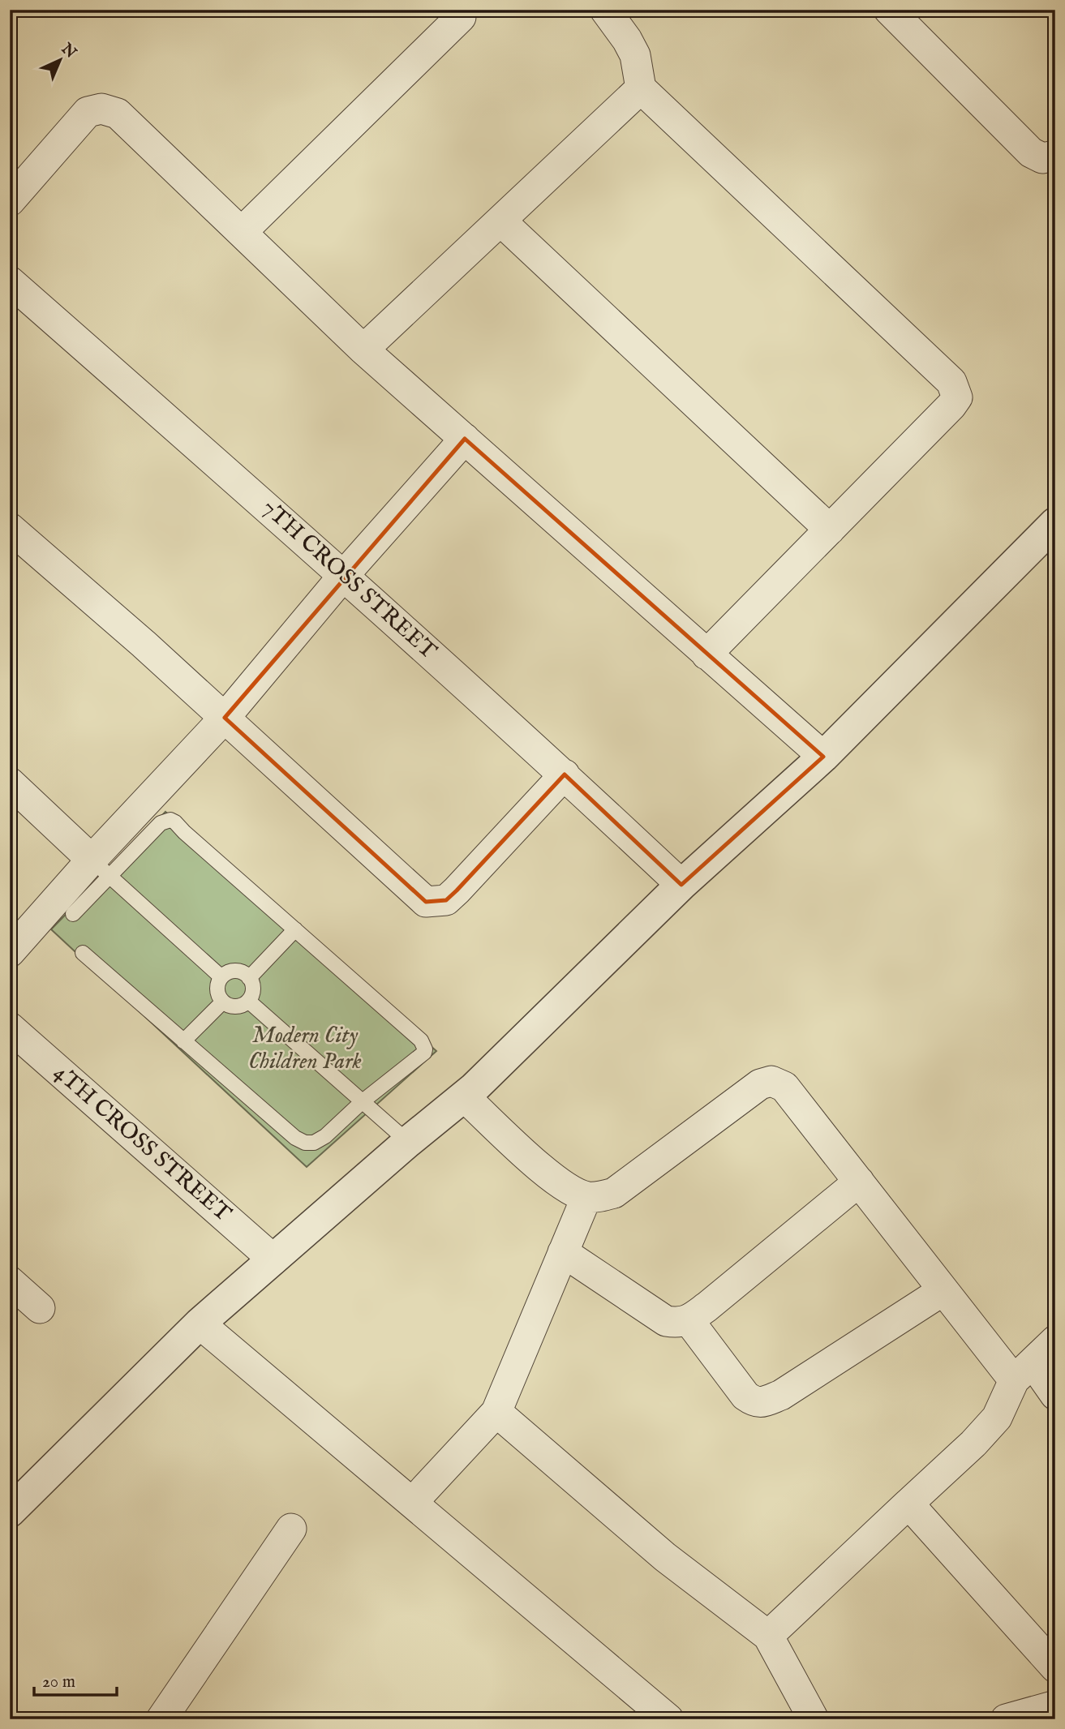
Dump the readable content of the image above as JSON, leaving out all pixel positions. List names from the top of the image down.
{
  "streets": {
    "street": ["7TH CROSS STREET", "4TH CROSS STREET"]
  },
  "parks": ["Modern City Children Park"],
  "scale_bar": "20 m",
  "north": "top right"
}
